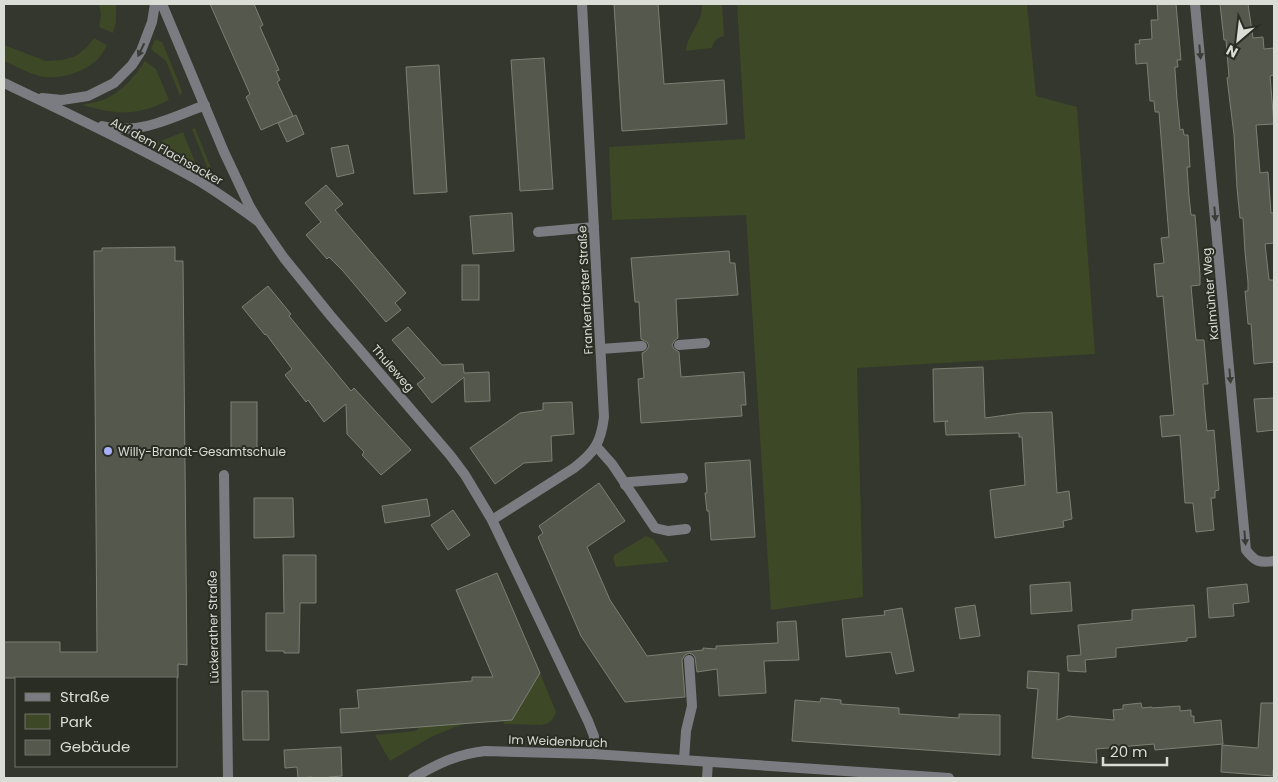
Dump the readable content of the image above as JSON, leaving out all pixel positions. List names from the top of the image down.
{
  "streets": {
    "street": [
      "Auf dem Flachsacker",
      "Frankenforster Straße",
      "Kalmünter Weg",
      "Thuleweg",
      "Lückerather Straße",
      "Im Weidenbruch"
    ]
  },
  "crossings": [
    ["Auf dem Flachsacker", "Thuleweg"],
    ["Frankenforster Straße", "Thuleweg"],
    ["Thuleweg", "Im Weidenbruch"]
  ],
  "one_way": ["Kalmünter Weg"],
  "places": ["Willy-Brandt-Gesamtschule"],
  "legend": ["Straße", "Park", "Gebäude"],
  "scale_bar": "20 m",
  "north": "bottom left"
}
